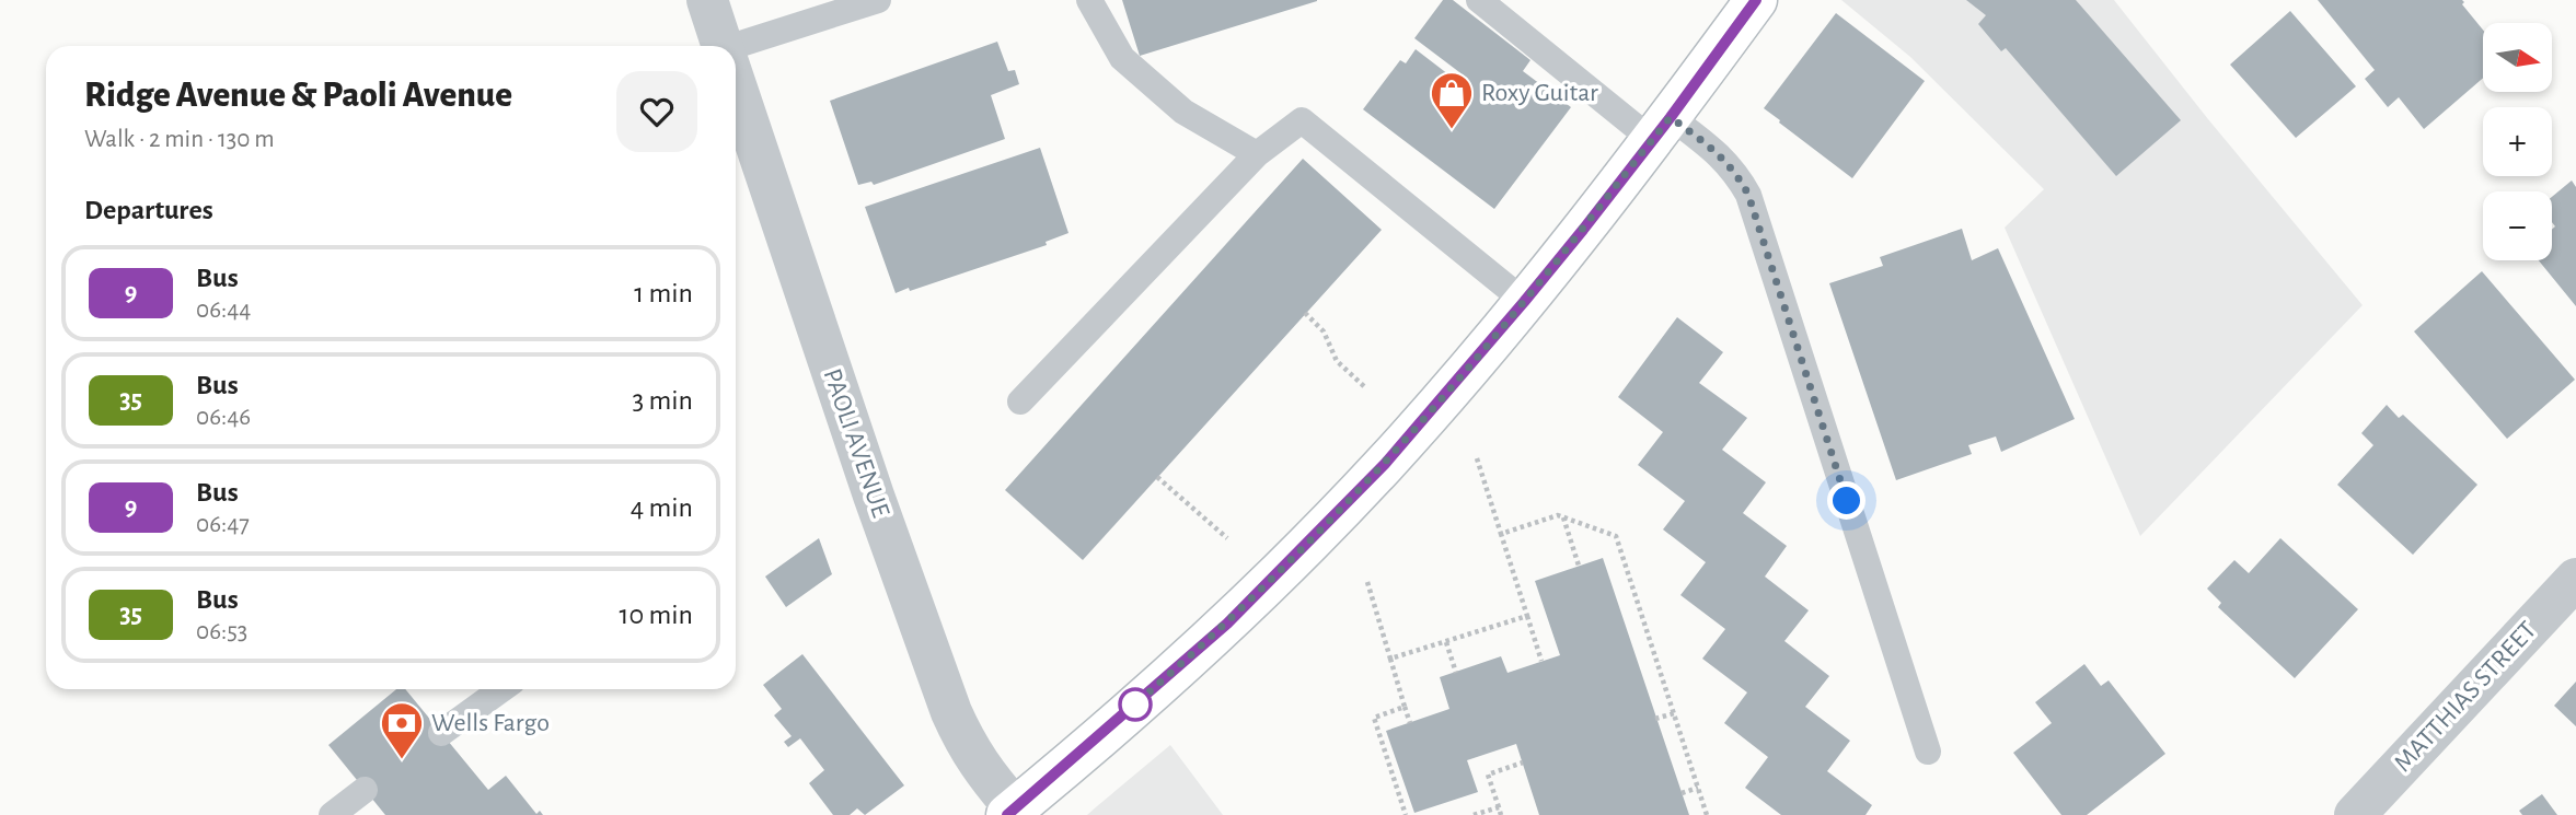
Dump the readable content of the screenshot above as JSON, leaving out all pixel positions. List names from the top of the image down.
{
  "streets": {
    "street": ["PAOLI AVENUE", "MATTHIAS STREET"]
  },
  "places": {
    "shop": ["Roxy Guitar"],
    "bank": ["Wells Fargo"]
  },
  "lines": ["bus line 9"],
  "north": "right",
  "page": {
    "map_buttons": ["+", "−"],
    "heading": [
      ["Ridge Avenue & Paoli Avenue", "Walk · 2 min · 130 m"],
      "Departures"
    ],
    "list": [
      {
        "mark": "9",
        "name": "Bus",
        "note": "06:44",
        "value": "1 min"
      },
      {
        "mark": "35",
        "name": "Bus",
        "note": "06:46",
        "value": "3 min"
      },
      {
        "mark": "9",
        "name": "Bus",
        "note": "06:47",
        "value": "4 min"
      },
      {
        "mark": "35",
        "name": "Bus",
        "note": "06:53",
        "value": "10 min"
      }
    ]
  }
}
